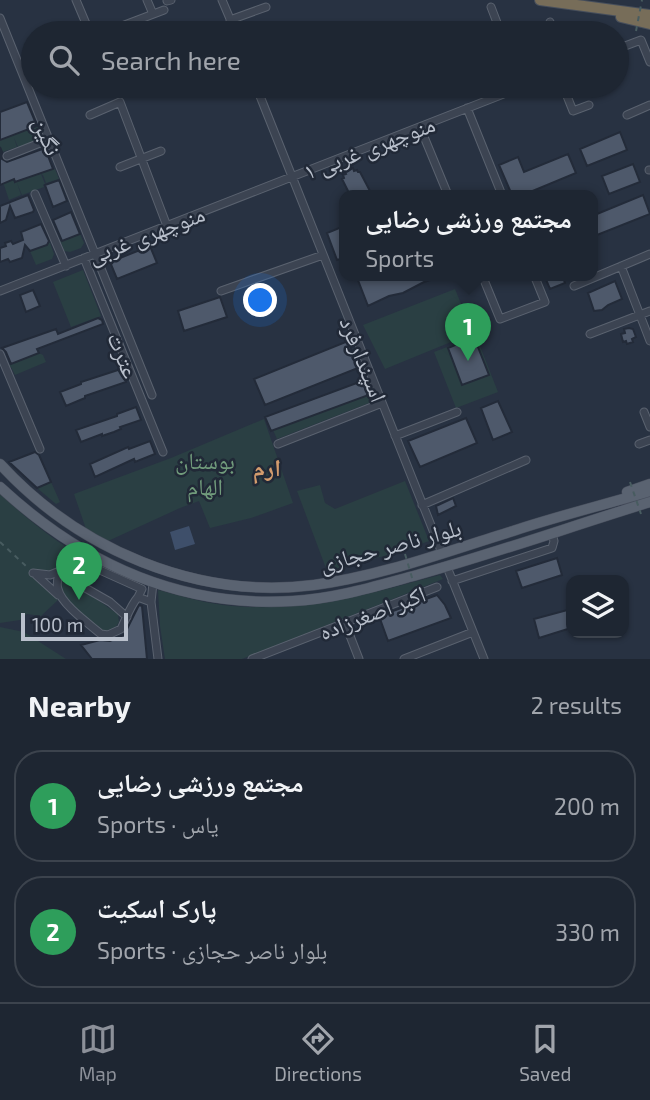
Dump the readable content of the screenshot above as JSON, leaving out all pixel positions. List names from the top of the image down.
{
  "streets": {
    "main road": ["بلوار ناصر حجازی"],
    "street": [
      "نگین",
      "منوچهری غربی ۱",
      "منوچهری غربی",
      "عترت",
      "اسپندارفرد",
      "اکبر اصغرزاده"
    ]
  },
  "crossings": [
    ["نگین", "منوچهری غربی"],
    ["منوچهری غربی ۱", "منوچهری غربی"],
    ["منوچهری غربی ۱", "اسپندارفرد"],
    ["منوچهری غربی", "عترت"],
    ["منوچهری غربی", "اسپندارفرد"],
    ["اسپندارفرد", "بلوار ناصر حجازی"]
  ],
  "districts": ["ارم"],
  "parks": ["بوستان الهام"],
  "scale_bar": "100 m",
  "page": {
    "search": "Search here",
    "popup": ["مجتمع ورزشی رضایی", "Sports"],
    "pins": ["1", "2"],
    "scale": "100 m",
    "heading": ["Nearby", "2 results"],
    "list": [
      {
        "mark": "1",
        "name": "مجتمع ورزشی رضایی",
        "note": "Sports · یاس",
        "value": "200 m"
      },
      {
        "mark": "2",
        "name": "پارک اسکیت",
        "note": "Sports · بلوار ناصر حجازی",
        "value": "330 m"
      }
    ],
    "nav": ["Map", "Directions", "Saved"]
  }
}
